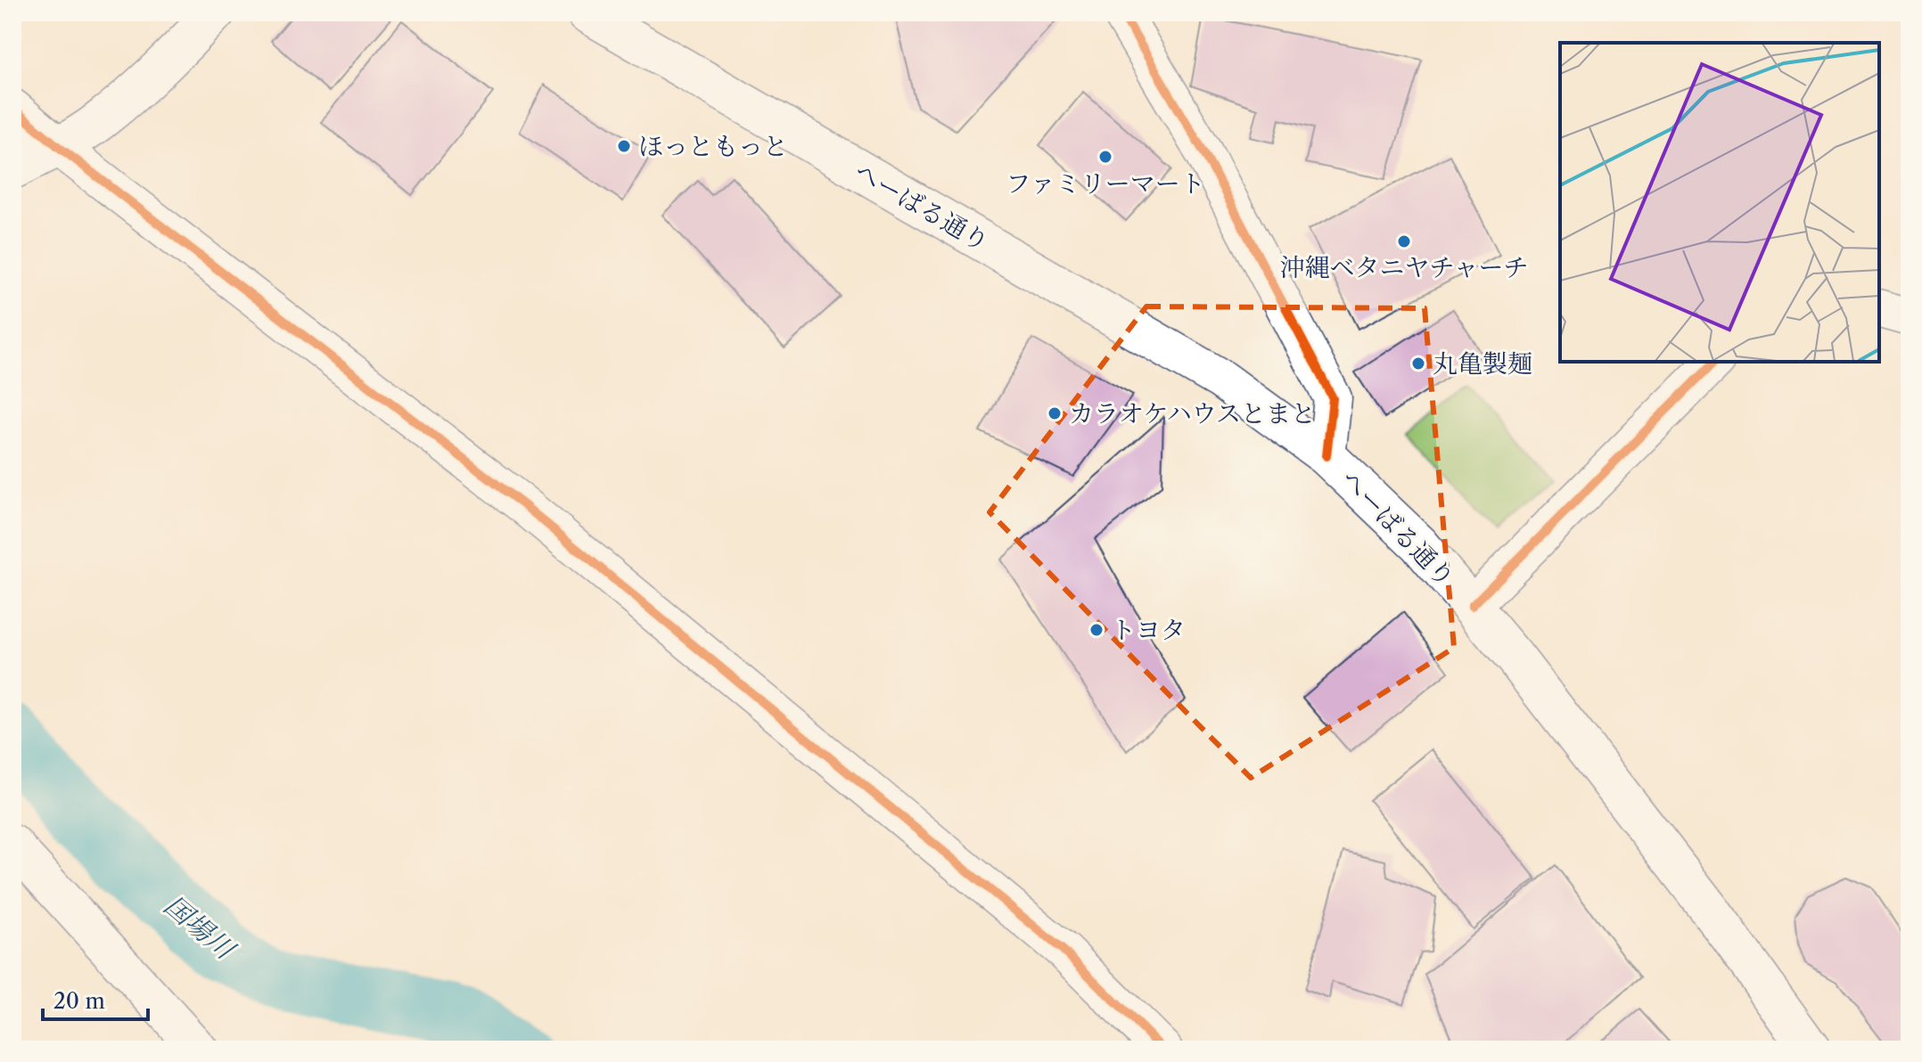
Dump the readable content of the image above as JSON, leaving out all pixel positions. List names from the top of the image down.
{
  "streets": {
    "main road": ["へーばる通り"]
  },
  "water": ["国場川"],
  "places": [
    "ほっともっと",
    "ファミリーマート",
    "沖縄ベタニヤチャーチ",
    "丸亀製麺",
    "カラオケハウスとまと",
    "トヨタ"
  ],
  "scale_bar": "20 m"
}
